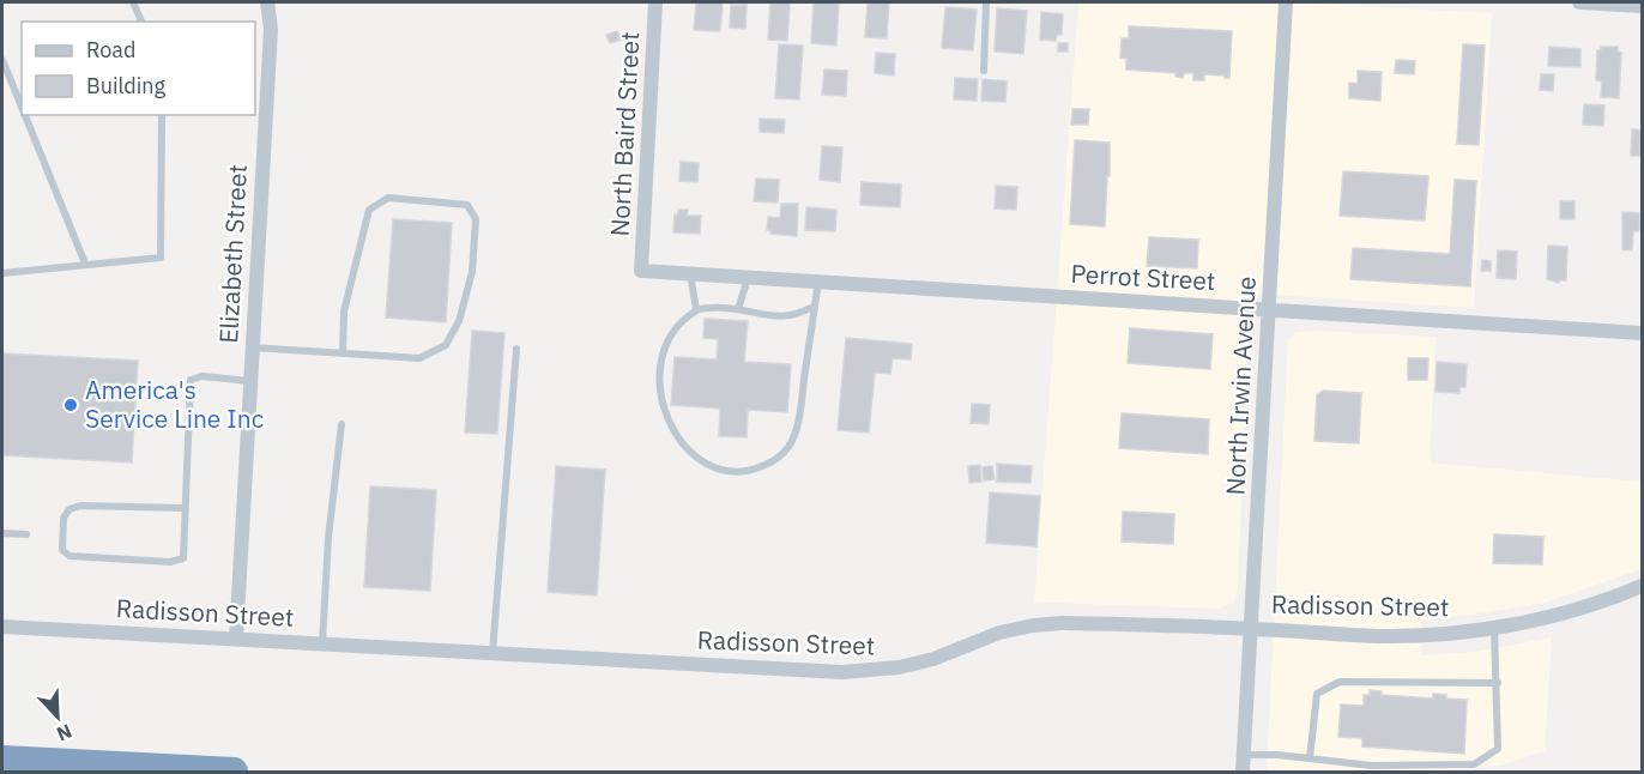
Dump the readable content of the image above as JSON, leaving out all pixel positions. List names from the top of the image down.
{
  "streets": {
    "street": [
      "North Baird Street",
      "Elizabeth Street",
      "Perrot Street",
      "North Irwin Avenue",
      "Radisson Street"
    ]
  },
  "crossings": [
    ["North Baird Street", "Perrot Street"],
    ["Elizabeth Street", "Radisson Street"],
    ["Perrot Street", "North Irwin Avenue"],
    ["North Irwin Avenue", "Radisson Street"]
  ],
  "places": ["America's Service Line Inc"],
  "legend": ["Road", "Building"],
  "north": "bottom right"
}
